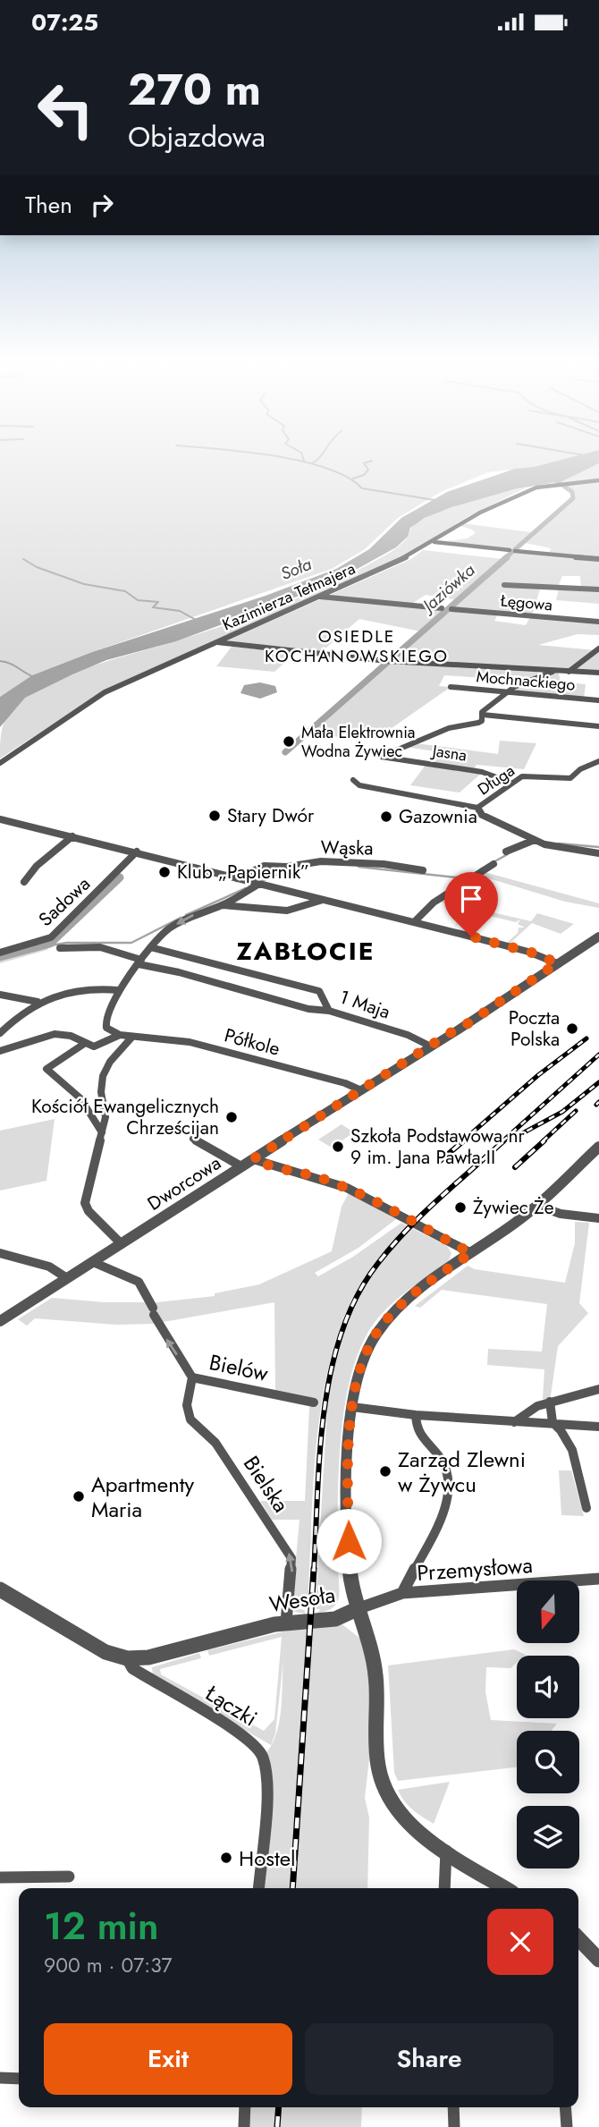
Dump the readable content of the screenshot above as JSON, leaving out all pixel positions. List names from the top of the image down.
{
  "streets": {
    "street": [
      "Kazimierza Tetmajera",
      "Łęgowa",
      "Mochnackiego",
      "Jasna",
      "Długa",
      "Wąska",
      "Sadowa",
      "1 Maja",
      "Półkole",
      "Dworcowa",
      "Bielów",
      "Bielska",
      "Przemysłowa",
      "Wesoła",
      "Łączki"
    ]
  },
  "crossings": [
    ["Jasna", "Długa"],
    ["1 Maja", "Dworcowa"],
    ["Półkole", "Dworcowa"],
    ["Dworcowa", "Bielów"],
    ["Bielów", "Bielska"],
    ["Bielska", "Wesoła"],
    ["Przemysłowa", "Wesoła"],
    ["Wesoła", "Łączki"]
  ],
  "one_way": ["Bielów"],
  "districts": ["OSIEDLE KOCHANOWSKIEGO", "ZABŁOCIE"],
  "water": ["Soła", "Jaziówka"],
  "places": [
    "Mała Elektrownia Wodna Żywiec",
    "Stary Dwór",
    "Gazownia",
    "Klub „Papiernik”",
    "Poczta Polska",
    "Kościół Ewangelicznych Chrześcijan",
    "Szkoła Podstawowa nr 9 im. Jana Pawła II",
    "Żywiec Że",
    "Zarząd Zlewni w Żywcu",
    "Apartmenty Maria",
    "Hostel"
  ],
  "north": "bottom",
  "page": {
    "status": "07:25",
    "turn": ["270 m", "Objazdowa"],
    "then": "Then",
    "heading": ["12 min", "900 m · 07:37"],
    "buttons": ["Exit", "Share"]
  }
}
